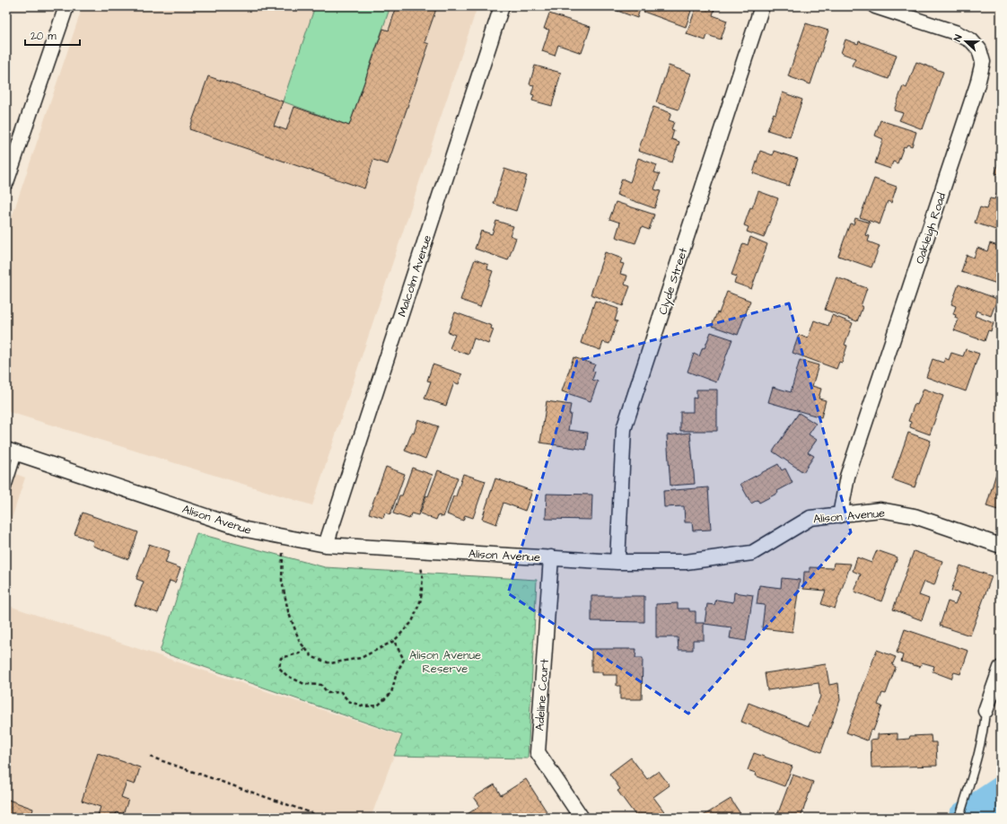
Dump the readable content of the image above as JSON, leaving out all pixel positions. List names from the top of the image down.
{
  "streets": {
    "street": [
      "Oakleigh Road",
      "Malcolm Avenue",
      "Clyde Street",
      "Alison Avenue",
      "Adeline Court"
    ]
  },
  "crossings": [
    ["Oakleigh Road", "Alison Avenue"],
    ["Malcolm Avenue", "Alison Avenue"],
    ["Clyde Street", "Alison Avenue"],
    ["Alison Avenue", "Adeline Court"]
  ],
  "parks": ["Alison Avenue Reserve"],
  "scale_bar": "20 m",
  "north": "left"
}
